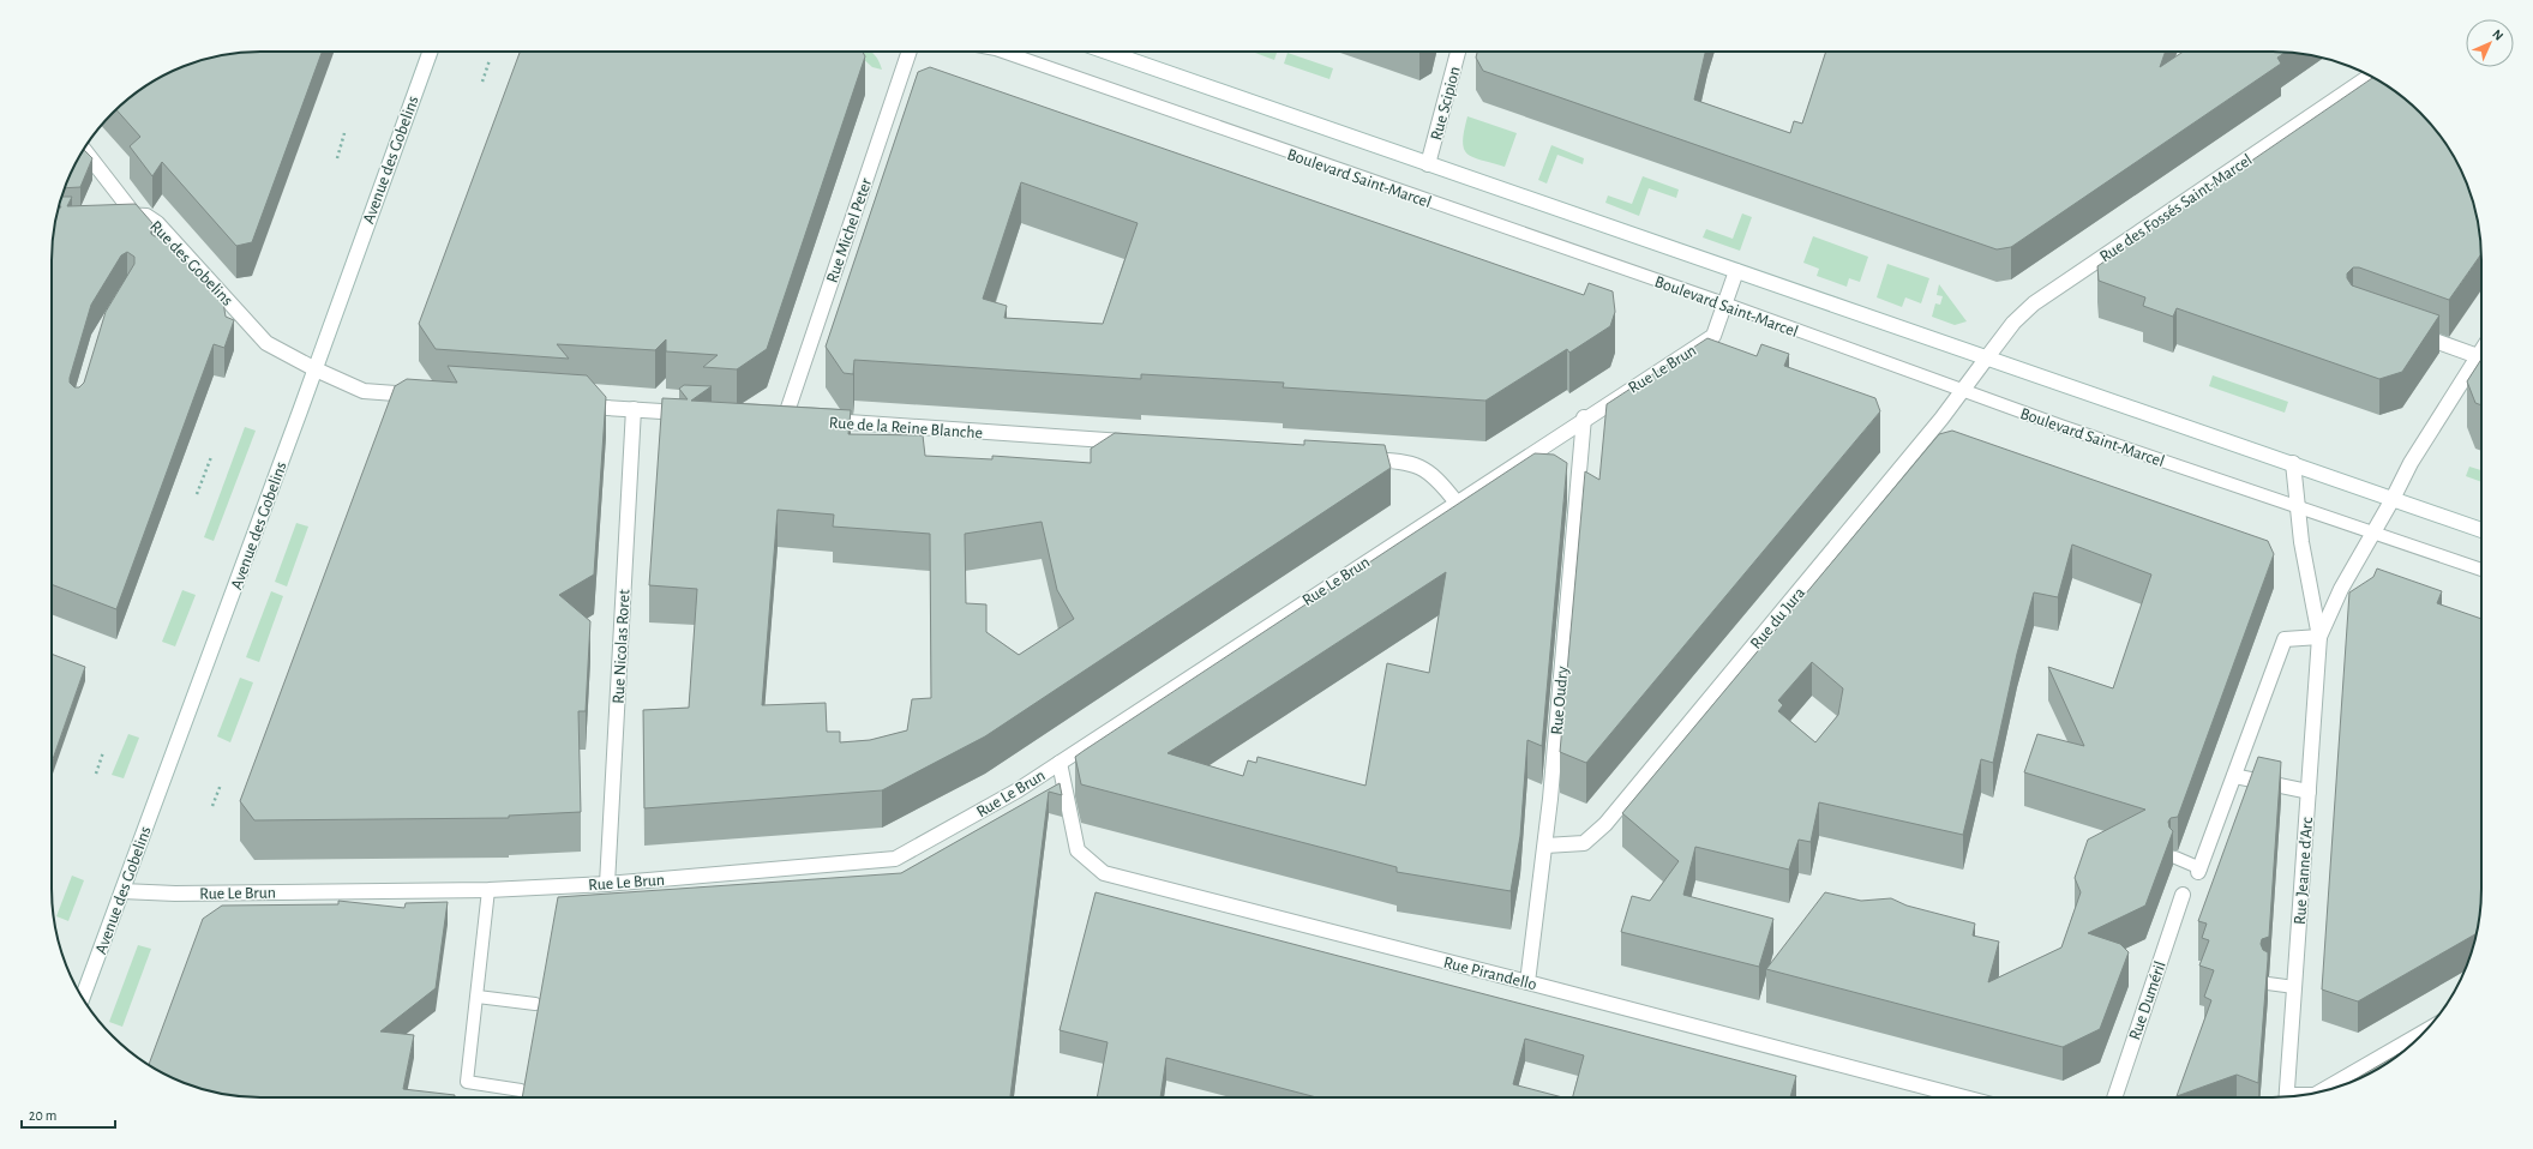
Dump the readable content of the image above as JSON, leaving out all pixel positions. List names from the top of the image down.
{
  "streets": {
    "street": [
      "Rue Scipion",
      "Avenue des Gobelins",
      "Boulevard Saint-Marcel",
      "Rue des Fossés Saint-Marcel",
      "Rue Michel Peter",
      "Rue des Gobelins",
      "Rue Le Brun",
      "Rue de la Reine Blanche",
      "Rue du Jura",
      "Rue Nicolas Roret",
      "Rue Oudry",
      "Rue Jeanne d'Arc",
      "Rue Pirandello",
      "Rue Duméril"
    ]
  },
  "crossings": [
    ["Rue Scipion", "Boulevard Saint-Marcel"],
    ["Avenue des Gobelins", "Rue des Gobelins"],
    ["Avenue des Gobelins", "Rue Le Brun"],
    ["Boulevard Saint-Marcel", "Rue des Fossés Saint-Marcel"],
    ["Boulevard Saint-Marcel", "Rue Le Brun"],
    ["Boulevard Saint-Marcel", "Rue du Jura"],
    ["Boulevard Saint-Marcel", "Rue Jeanne d'Arc"],
    ["Rue des Fossés Saint-Marcel", "Rue du Jura"],
    ["Rue Michel Peter", "Rue de la Reine Blanche"],
    ["Rue Le Brun", "Rue Nicolas Roret"],
    ["Rue Le Brun", "Rue Oudry"],
    ["Rue Le Brun", "Rue Pirandello"],
    ["Rue du Jura", "Rue Oudry"],
    ["Rue Oudry", "Rue Pirandello"]
  ],
  "scale_bar": "20 m",
  "north": "top right"
}
